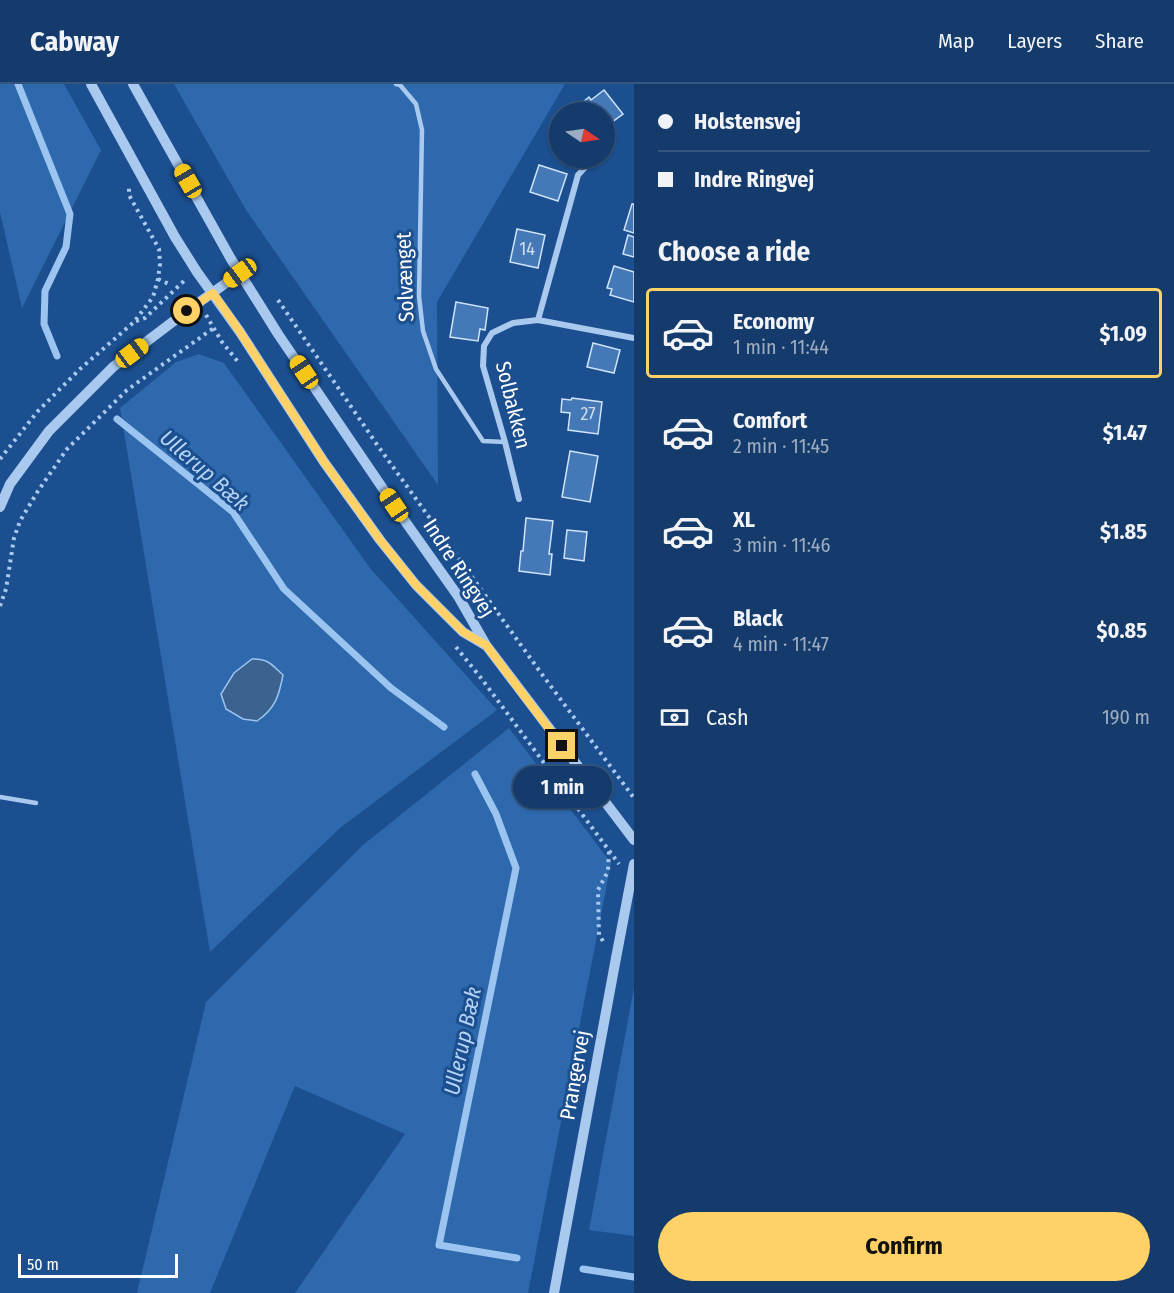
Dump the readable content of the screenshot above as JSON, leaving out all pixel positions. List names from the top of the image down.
{
  "streets": {
    "street": ["Solbakken", "Indre Ringvej", "Prangervej"],
    "lane": ["Solvænget"]
  },
  "crossings": [
    ["Solvænget", "Solbakken"]
  ],
  "water": ["Ullerup Bæk"],
  "house_numbers": ["14", "27"],
  "scale_bar": "50 m",
  "north": "right",
  "page": {
    "header": "Cabway",
    "nav": ["Map", "Layers", "Share"],
    "banner": ["Holstensvej", "Indre Ringvej"],
    "heading": "Choose a ride",
    "list": [
      {
        "name": "Economy",
        "note": "1 min · 11:44",
        "value": "$1.09"
      },
      {
        "name": "Comfort",
        "note": "2 min · 11:45",
        "value": "$1.47"
      },
      {
        "name": "XL",
        "note": "3 min · 11:46",
        "value": "$1.85"
      },
      {
        "name": "Black",
        "note": "4 min · 11:47",
        "value": "$0.85"
      }
    ],
    "pay": ["Cash", "190 m"],
    "bubble": "1 min",
    "buttons": "Confirm",
    "scale": "50 m"
  }
}
